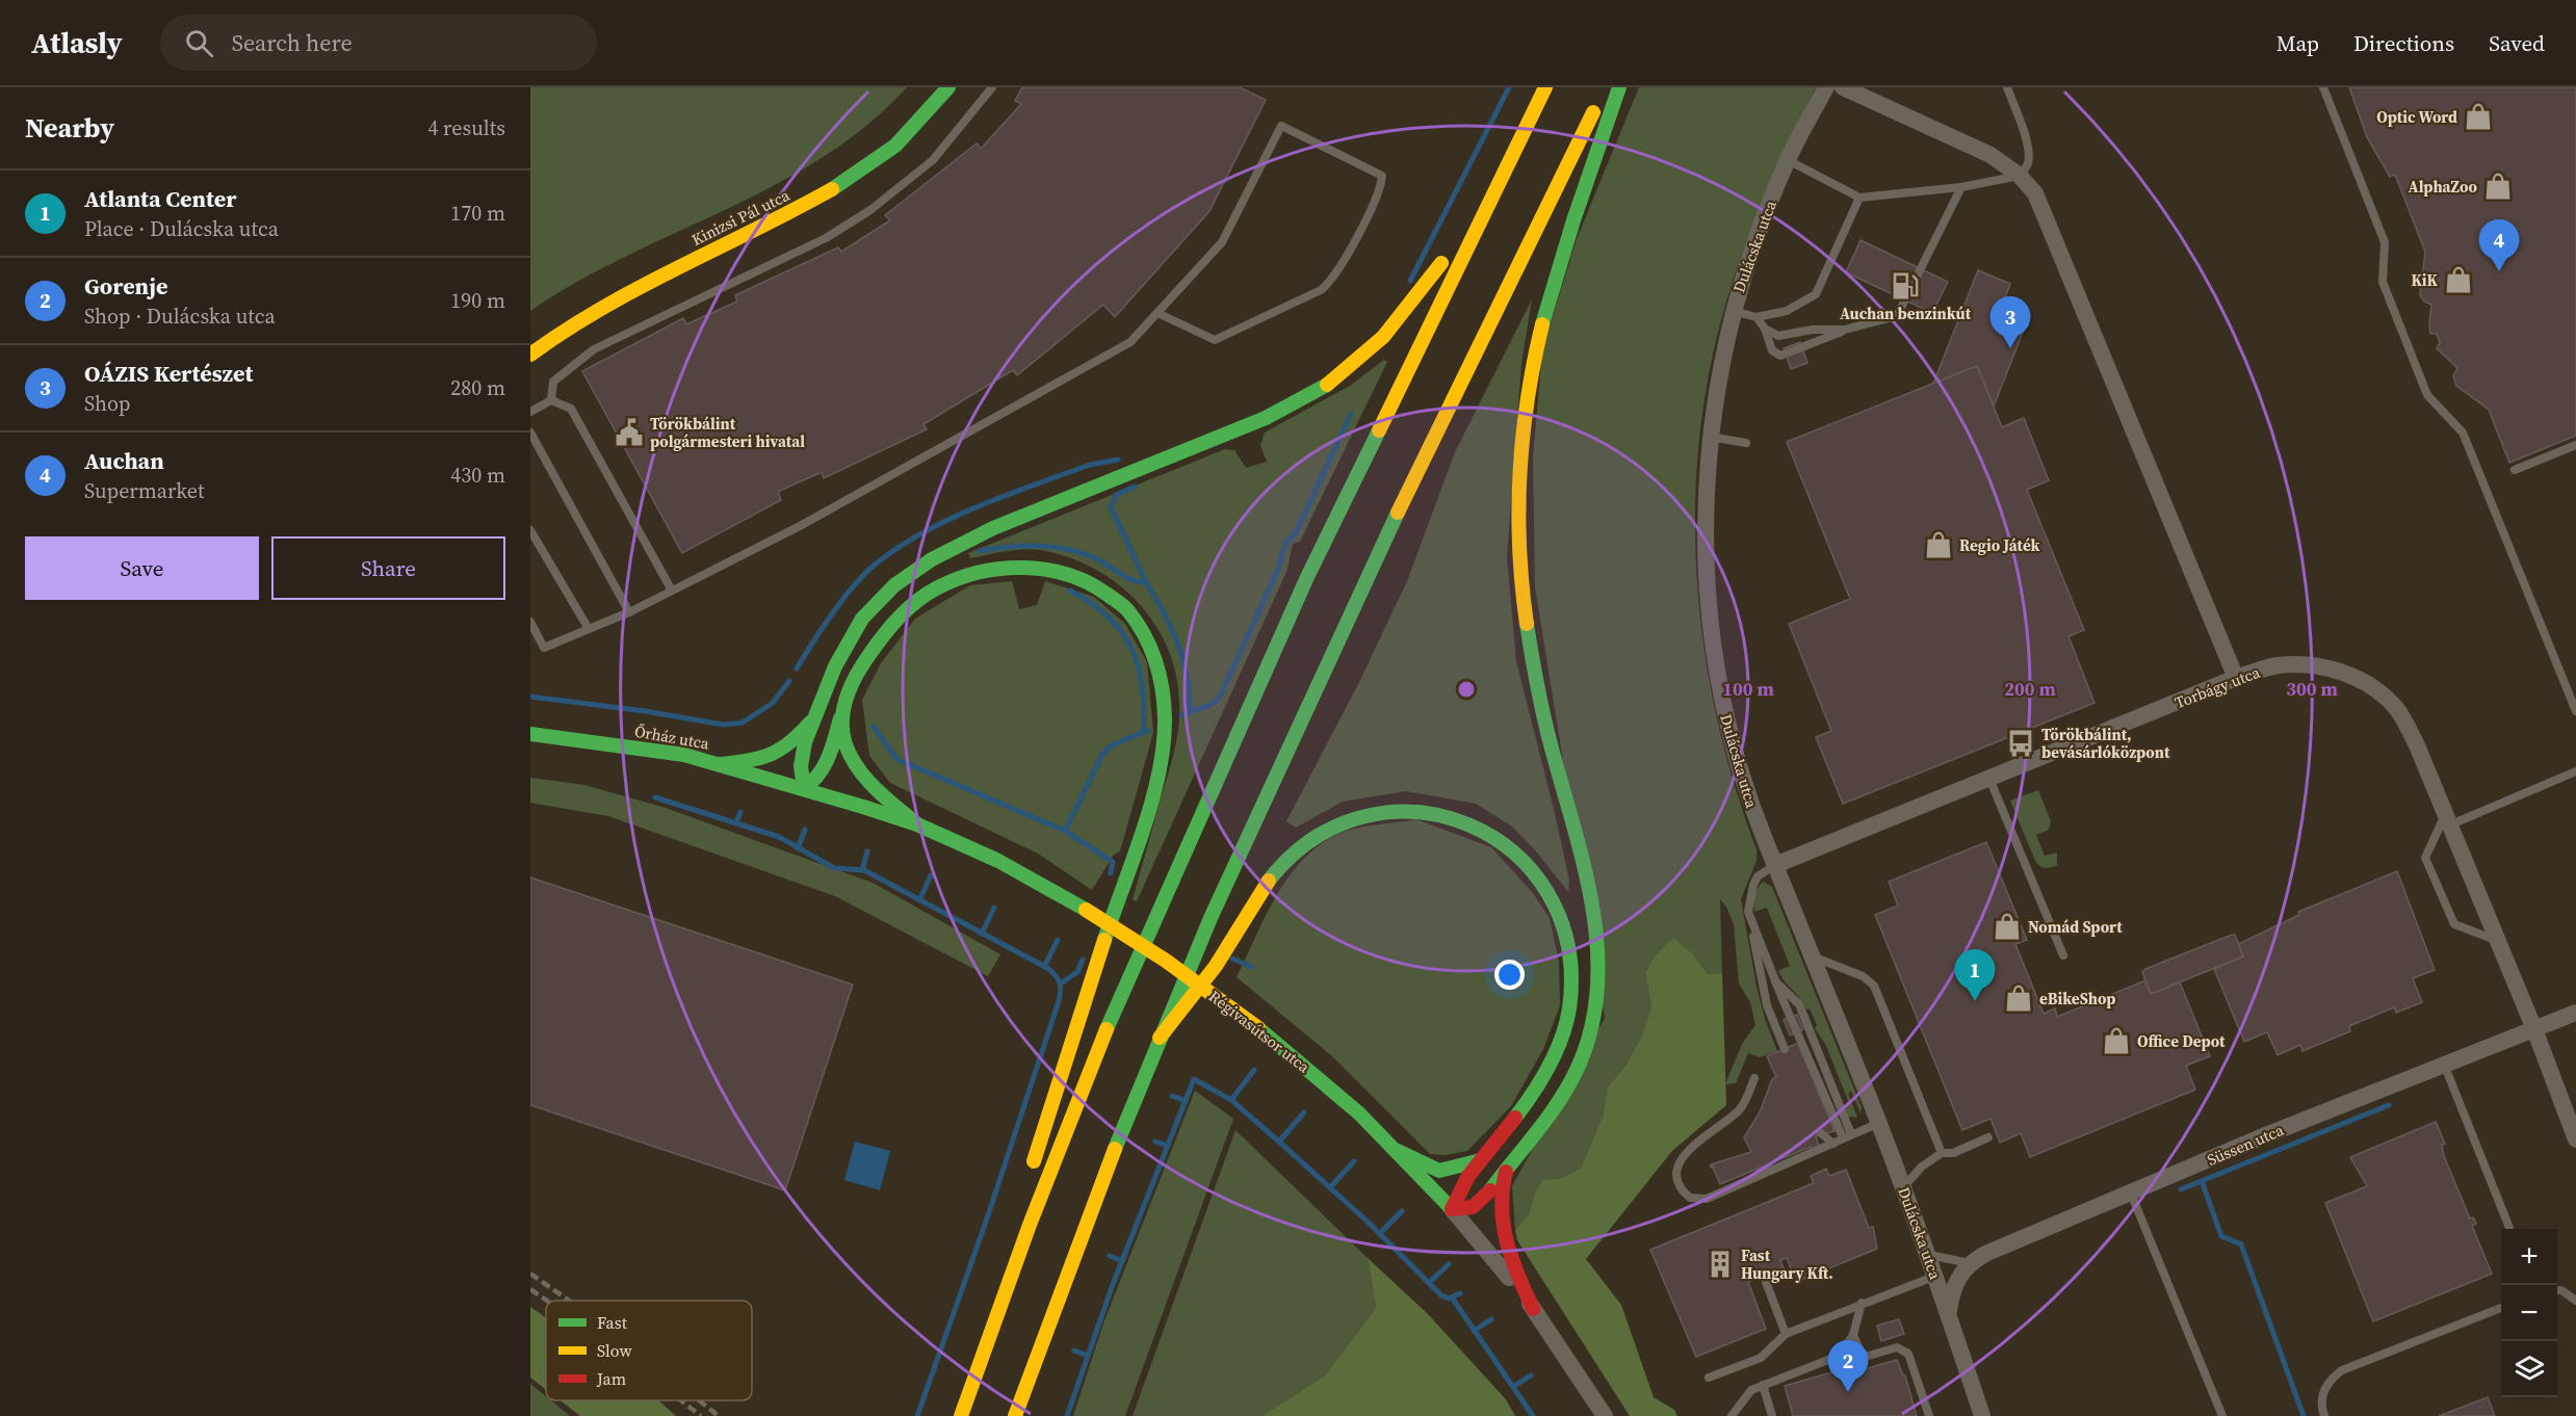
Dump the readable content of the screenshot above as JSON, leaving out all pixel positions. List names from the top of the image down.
{
  "streets": {
    "main road": ["Kinizsi Pál utca", "Őrház utca", "Régivasútsor utca"],
    "street": ["Dulácska utca", "Torbágy utca", "Süssen utca"]
  },
  "crossings": [
    ["Dulácska utca", "Torbágy utca"],
    ["Torbágy utca", "Süssen utca"],
    ["Őrház utca", "Régivasútsor utca"]
  ],
  "places": {
    "shop": [
      "Optic Word",
      "AlphaZoo",
      "KiK",
      "Regio Játék",
      "Nomád Sport",
      "eBikeShop",
      "Office Depot"
    ],
    "fuel station": ["Auchan benzinkút"],
    "public building": ["Törökbálint polgármesteri hivatal"],
    "bus stop": ["Törökbálint, bevásárlóközpont"],
    "building": ["Fast Hungary Kft."]
  },
  "legend": ["Fast", "Slow", "Jam"],
  "page": {
    "header": "Atlasly",
    "search": "Search here",
    "nav": ["Map", "Directions", "Saved"],
    "heading": ["Nearby", "4 results"],
    "list": [
      {
        "mark": "1",
        "name": "Atlanta Center",
        "note": "Place · Dulácska utca",
        "value": "170 m"
      },
      {
        "mark": "2",
        "name": "Gorenje",
        "note": "Shop · Dulácska utca",
        "value": "190 m"
      },
      {
        "mark": "3",
        "name": "OÁZIS Kertészet",
        "note": "Shop",
        "value": "280 m"
      },
      {
        "mark": "4",
        "name": "Auchan",
        "note": "Supermarket",
        "value": "430 m"
      }
    ],
    "pins": [
      "4",
      "3",
      "1",
      "2"
    ],
    "buttons": ["Save", "Share"],
    "map_buttons": ["+", "−"]
  },
  "rings": ["100 m", "200 m", "300 m"]
}
